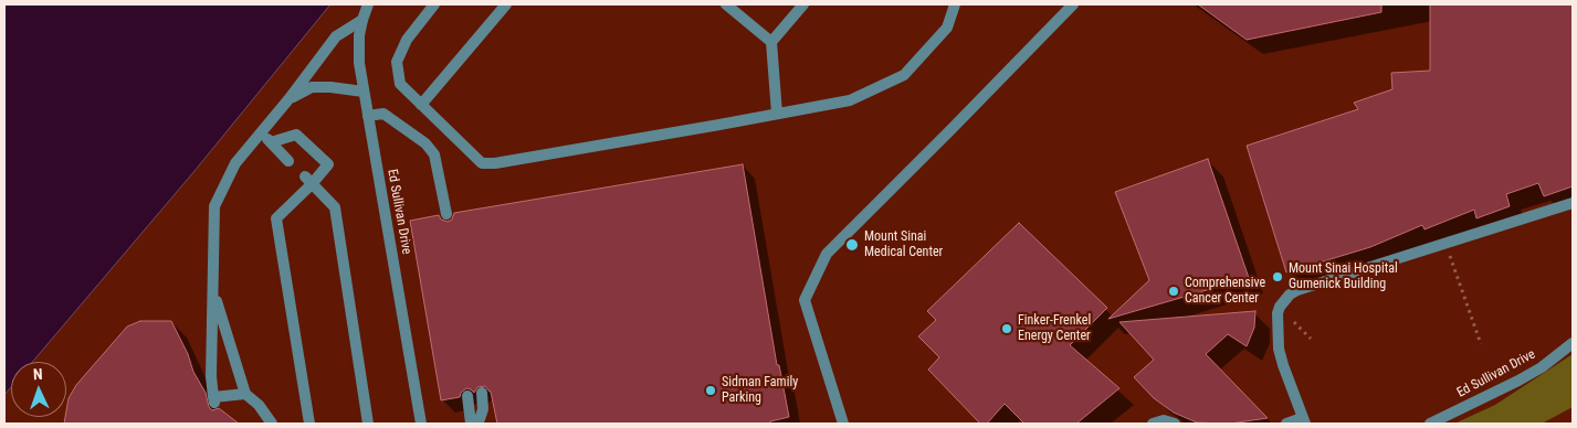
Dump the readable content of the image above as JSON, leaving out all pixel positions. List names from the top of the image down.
{
  "streets": {
    "street": ["Ed Sullivan Drive"]
  },
  "places": [
    "Mount Sinai Medical Center",
    "Mount Sinai Hospital Gumenick Building",
    "Comprehensive Cancer Center",
    "Finker-Frenkel Energy Center",
    "Sidman Family Parking"
  ],
  "north": "top"
}
